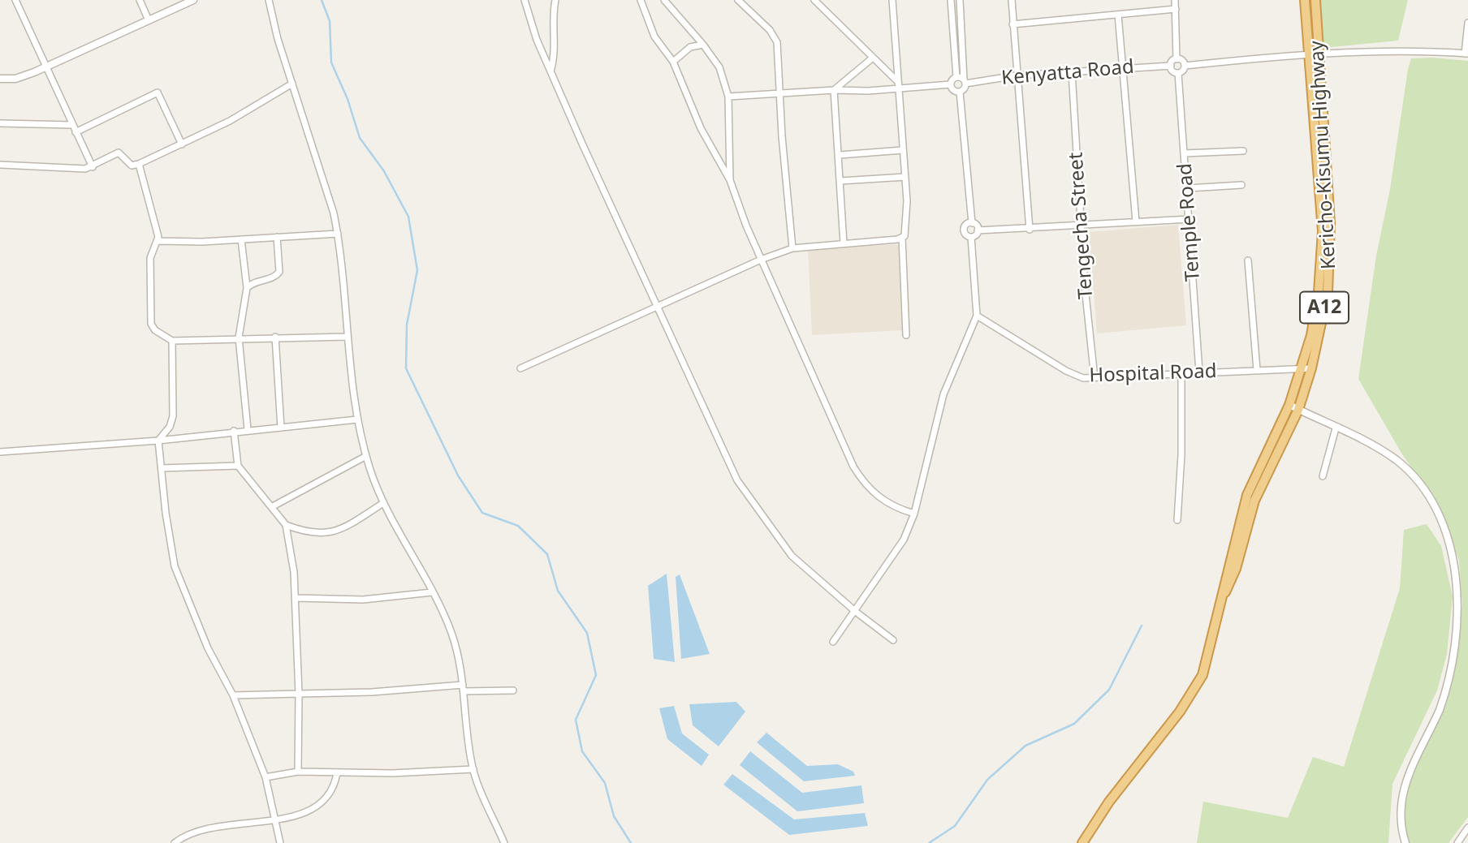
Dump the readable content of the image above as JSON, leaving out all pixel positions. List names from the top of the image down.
{
  "streets": {
    "highway": ["Kericho-Kisumu Highway", "A12"],
    "street": [
      "Kenyatta Road",
      "Temple Road",
      "Tengecha Street",
      "Hospital Road"
    ]
  },
  "crossings": [
    ["Kenyatta Road", "Temple Road"],
    ["Kenyatta Road", "Tengecha Street"],
    ["Kericho-Kisumu Highway", "Hospital Road"],
    ["Temple Road", "Hospital Road"],
    ["Tengecha Street", "Hospital Road"]
  ]
}
